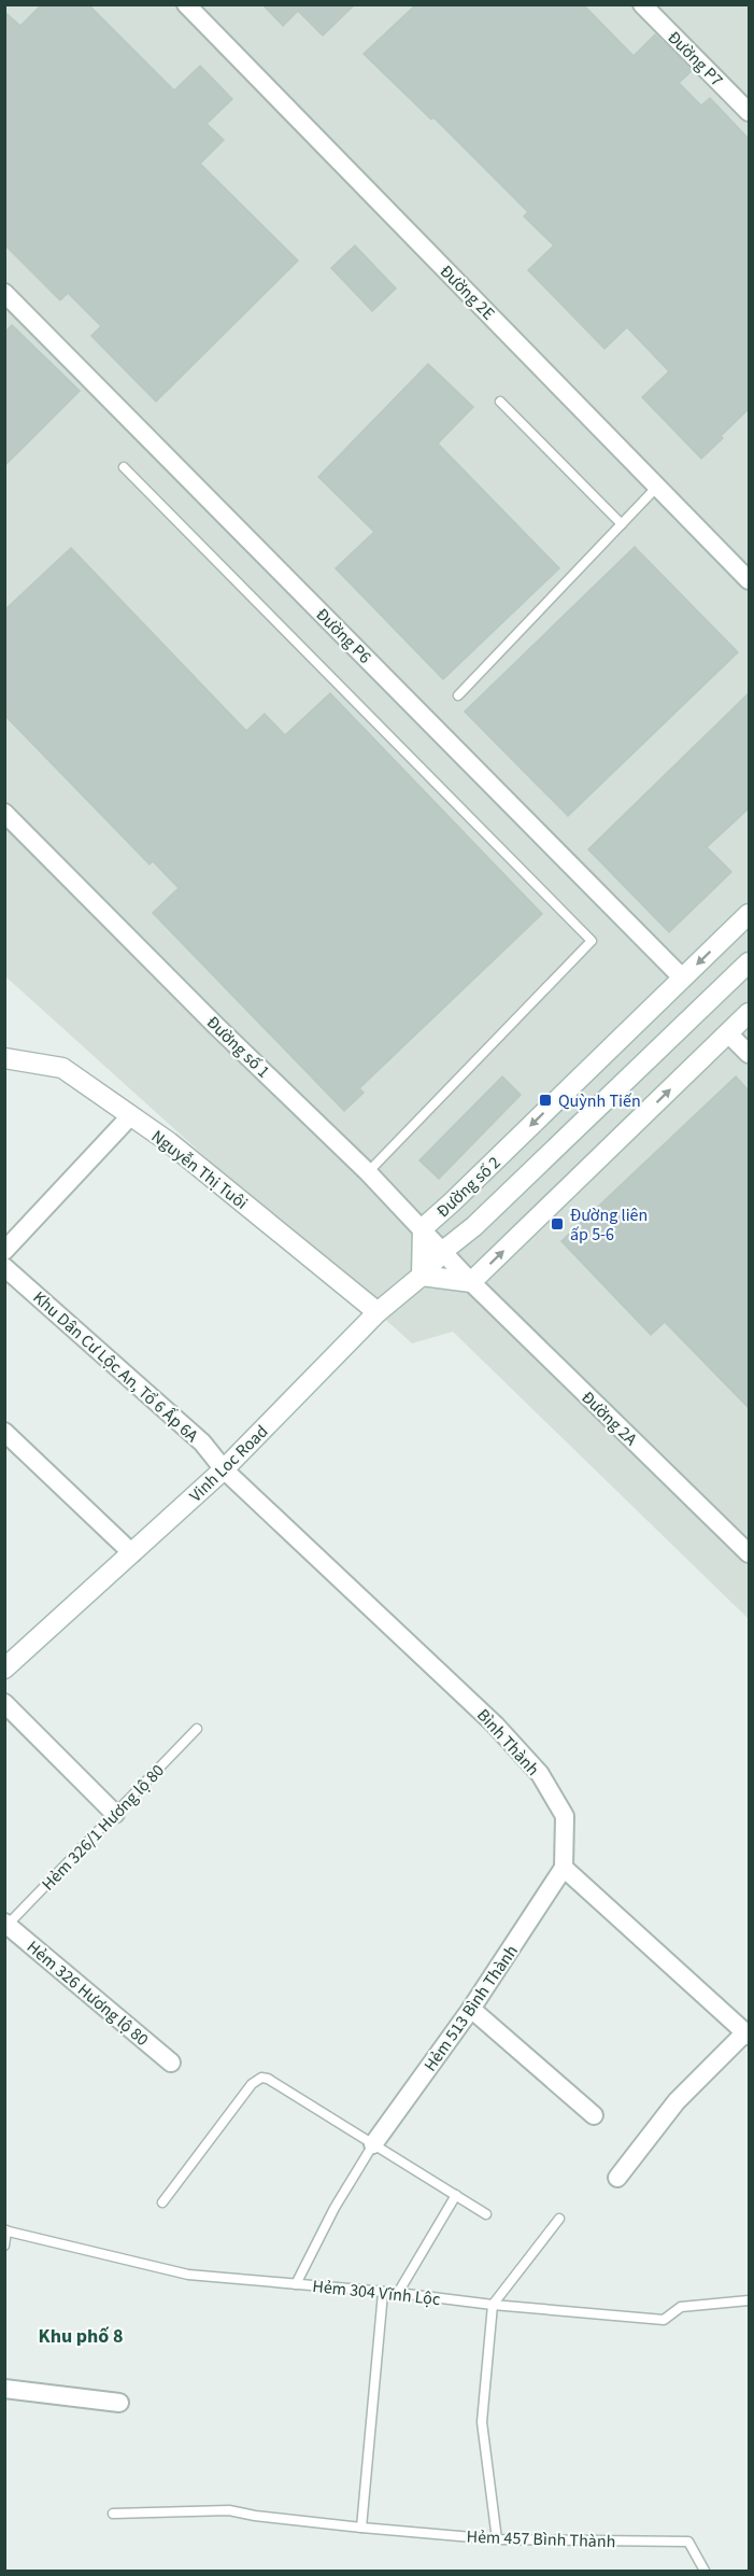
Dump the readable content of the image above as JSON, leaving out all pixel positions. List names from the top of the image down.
{
  "streets": {
    "main road": ["Nguyễn Thị Tuôi", "Đường số 2", "Vinh Loc Road"],
    "street": [
      "Đường P7",
      "Đường 2E",
      "Đường P6",
      "Đường số 1",
      "Khu Dân Cư Lộc An, Tổ 6 Ấp 6A",
      "Đường 2A",
      "Bình Thành",
      "Hẻm 326 Hương lộ 80",
      "Hẻm 513 Bình Thành"
    ],
    "lane": ["Hẻm 326/1 Hương lộ 80", "Hẻm 304 Vĩnh Lộc", "Hẻm 457 Bình Thành"]
  },
  "crossings": [
    ["Đường P6", "Đường số 2"],
    ["Đường số 1", "Đường số 2"],
    ["Đường số 1", "Đường 2A"],
    ["Đường số 1", "Vinh Loc Road"],
    ["Nguyễn Thị Tuôi", "Vinh Loc Road"],
    ["Đường số 2", "Vinh Loc Road"],
    ["Khu Dân Cư Lộc An, Tổ 6 Ấp 6A", "Vinh Loc Road"],
    ["Khu Dân Cư Lộc An, Tổ 6 Ấp 6A", "Bình Thành"],
    ["Vinh Loc Road", "Bình Thành"],
    ["Bình Thành", "Hẻm 513 Bình Thành"],
    ["Hẻm 326/1 Hương lộ 80", "Hẻm 326 Hương lộ 80"]
  ],
  "districts": ["Khu phố 8"],
  "places": {
    "transit": ["Quỳnh Tiến", "Đường liên ấp 5-6"]
  }
}
